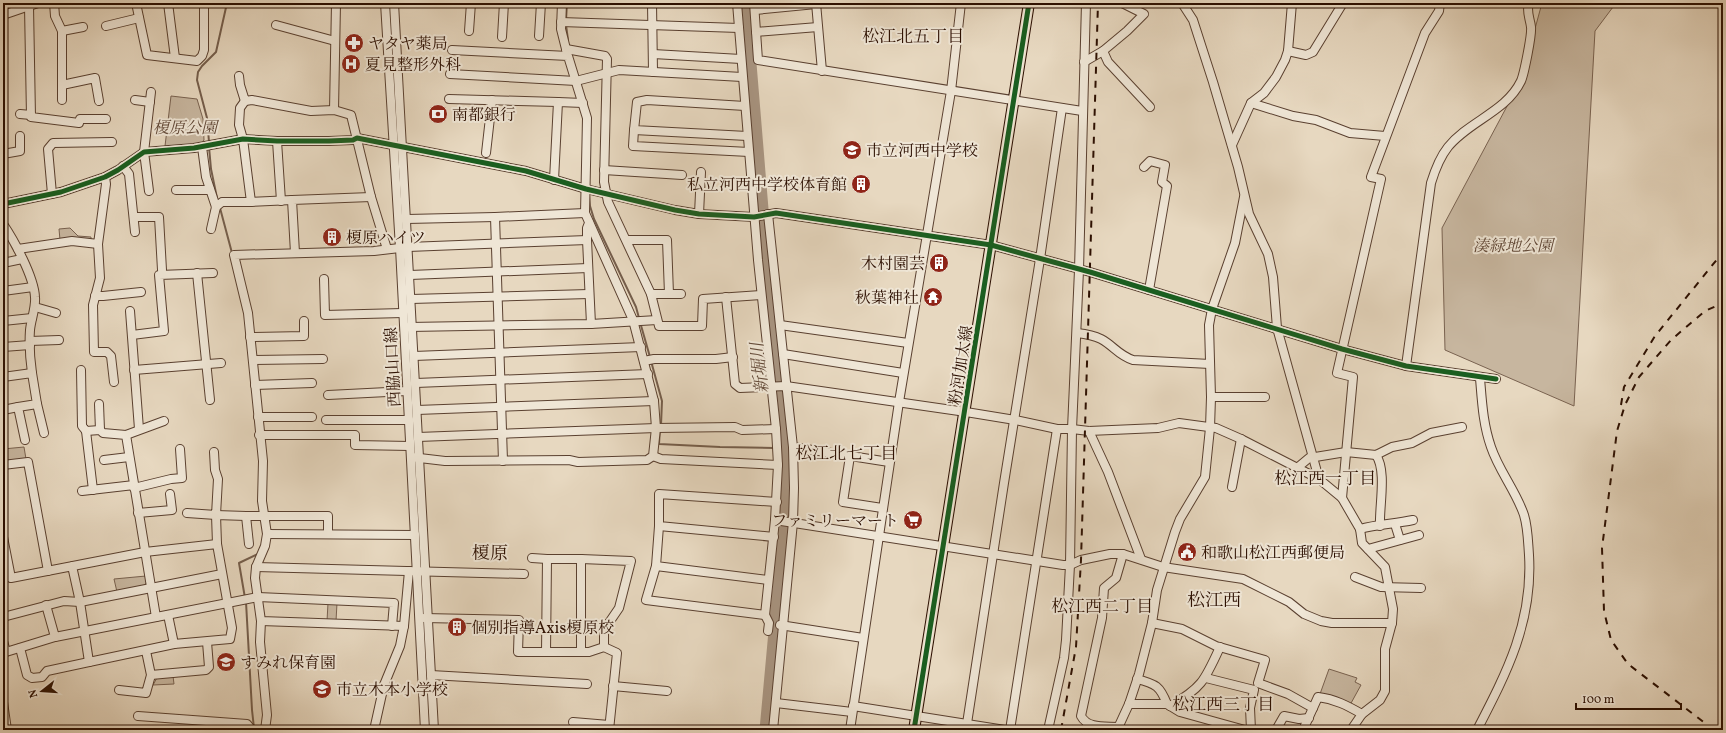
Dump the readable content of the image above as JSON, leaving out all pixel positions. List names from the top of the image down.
{
  "streets": {
    "main road": ["粉河加太線"],
    "street": ["西脇山口線"]
  },
  "districts": [
    "松江北五丁目",
    "松江北七丁目",
    "松江西一丁目",
    "榎原",
    "松江西",
    "松江西二丁目",
    "松江西三丁目"
  ],
  "water": ["新堀川"],
  "parks": ["榎原公園", "湊緑地公園"],
  "places": {
    "pharmacy": ["ヤタヤ薬局"],
    "hospital": ["夏見整形外科"],
    "bank": ["南都銀行"],
    "school or university": ["市立河西中学校", "すみれ保育園", "市立木本小学校"],
    "building": [
      "私立河西中学校体育館",
      "榎原ハイツ",
      "木村園芸",
      "個別指導Axis榎原校"
    ],
    "temple": ["秋葉神社"],
    "supermarket": ["ファミリーマート"],
    "public building": ["和歌山松江西郵便局"]
  },
  "scale_bar": "100 m",
  "north": "left"
}
